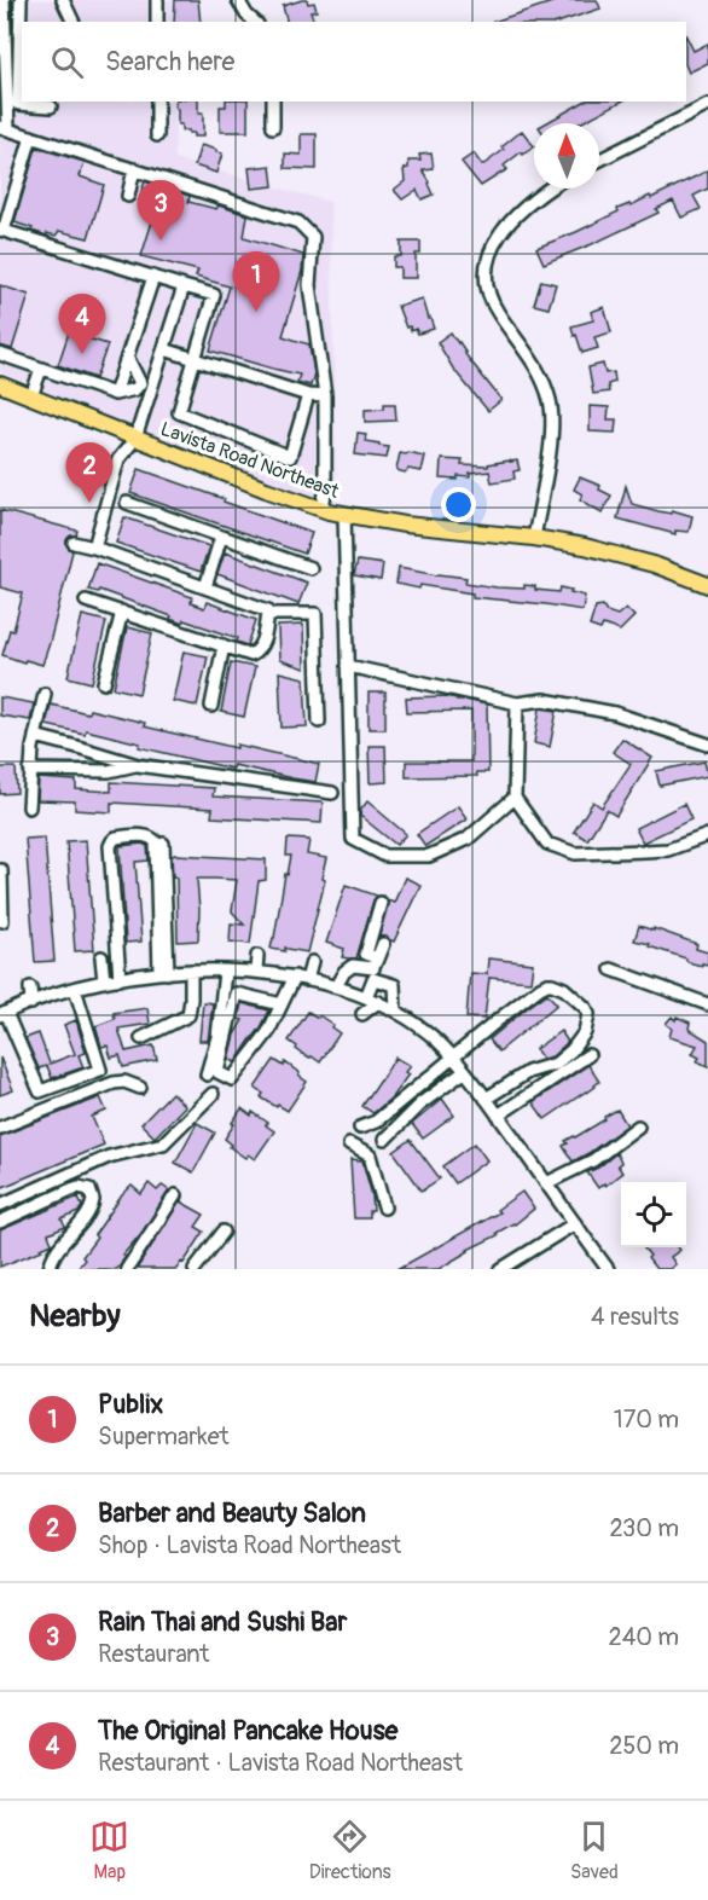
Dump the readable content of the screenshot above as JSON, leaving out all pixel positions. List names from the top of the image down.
{
  "streets": {
    "main road": ["Lavista Road Northeast"]
  },
  "north": "top",
  "page": {
    "search": "Search here",
    "pins": [
      "3",
      "1",
      "4",
      "2"
    ],
    "heading": ["Nearby", "4 results"],
    "list": [
      {
        "mark": "1",
        "name": "Publix",
        "note": "Supermarket",
        "value": "170 m"
      },
      {
        "mark": "2",
        "name": "Barber and Beauty Salon",
        "note": "Shop · Lavista Road Northeast",
        "value": "230 m"
      },
      {
        "mark": "3",
        "name": "Rain Thai and Sushi Bar",
        "note": "Restaurant",
        "value": "240 m"
      },
      {
        "mark": "4",
        "name": "The Original Pancake House",
        "note": "Restaurant · Lavista Road Northeast",
        "value": "250 m"
      }
    ],
    "nav": ["Map", "Directions", "Saved"]
  }
}
